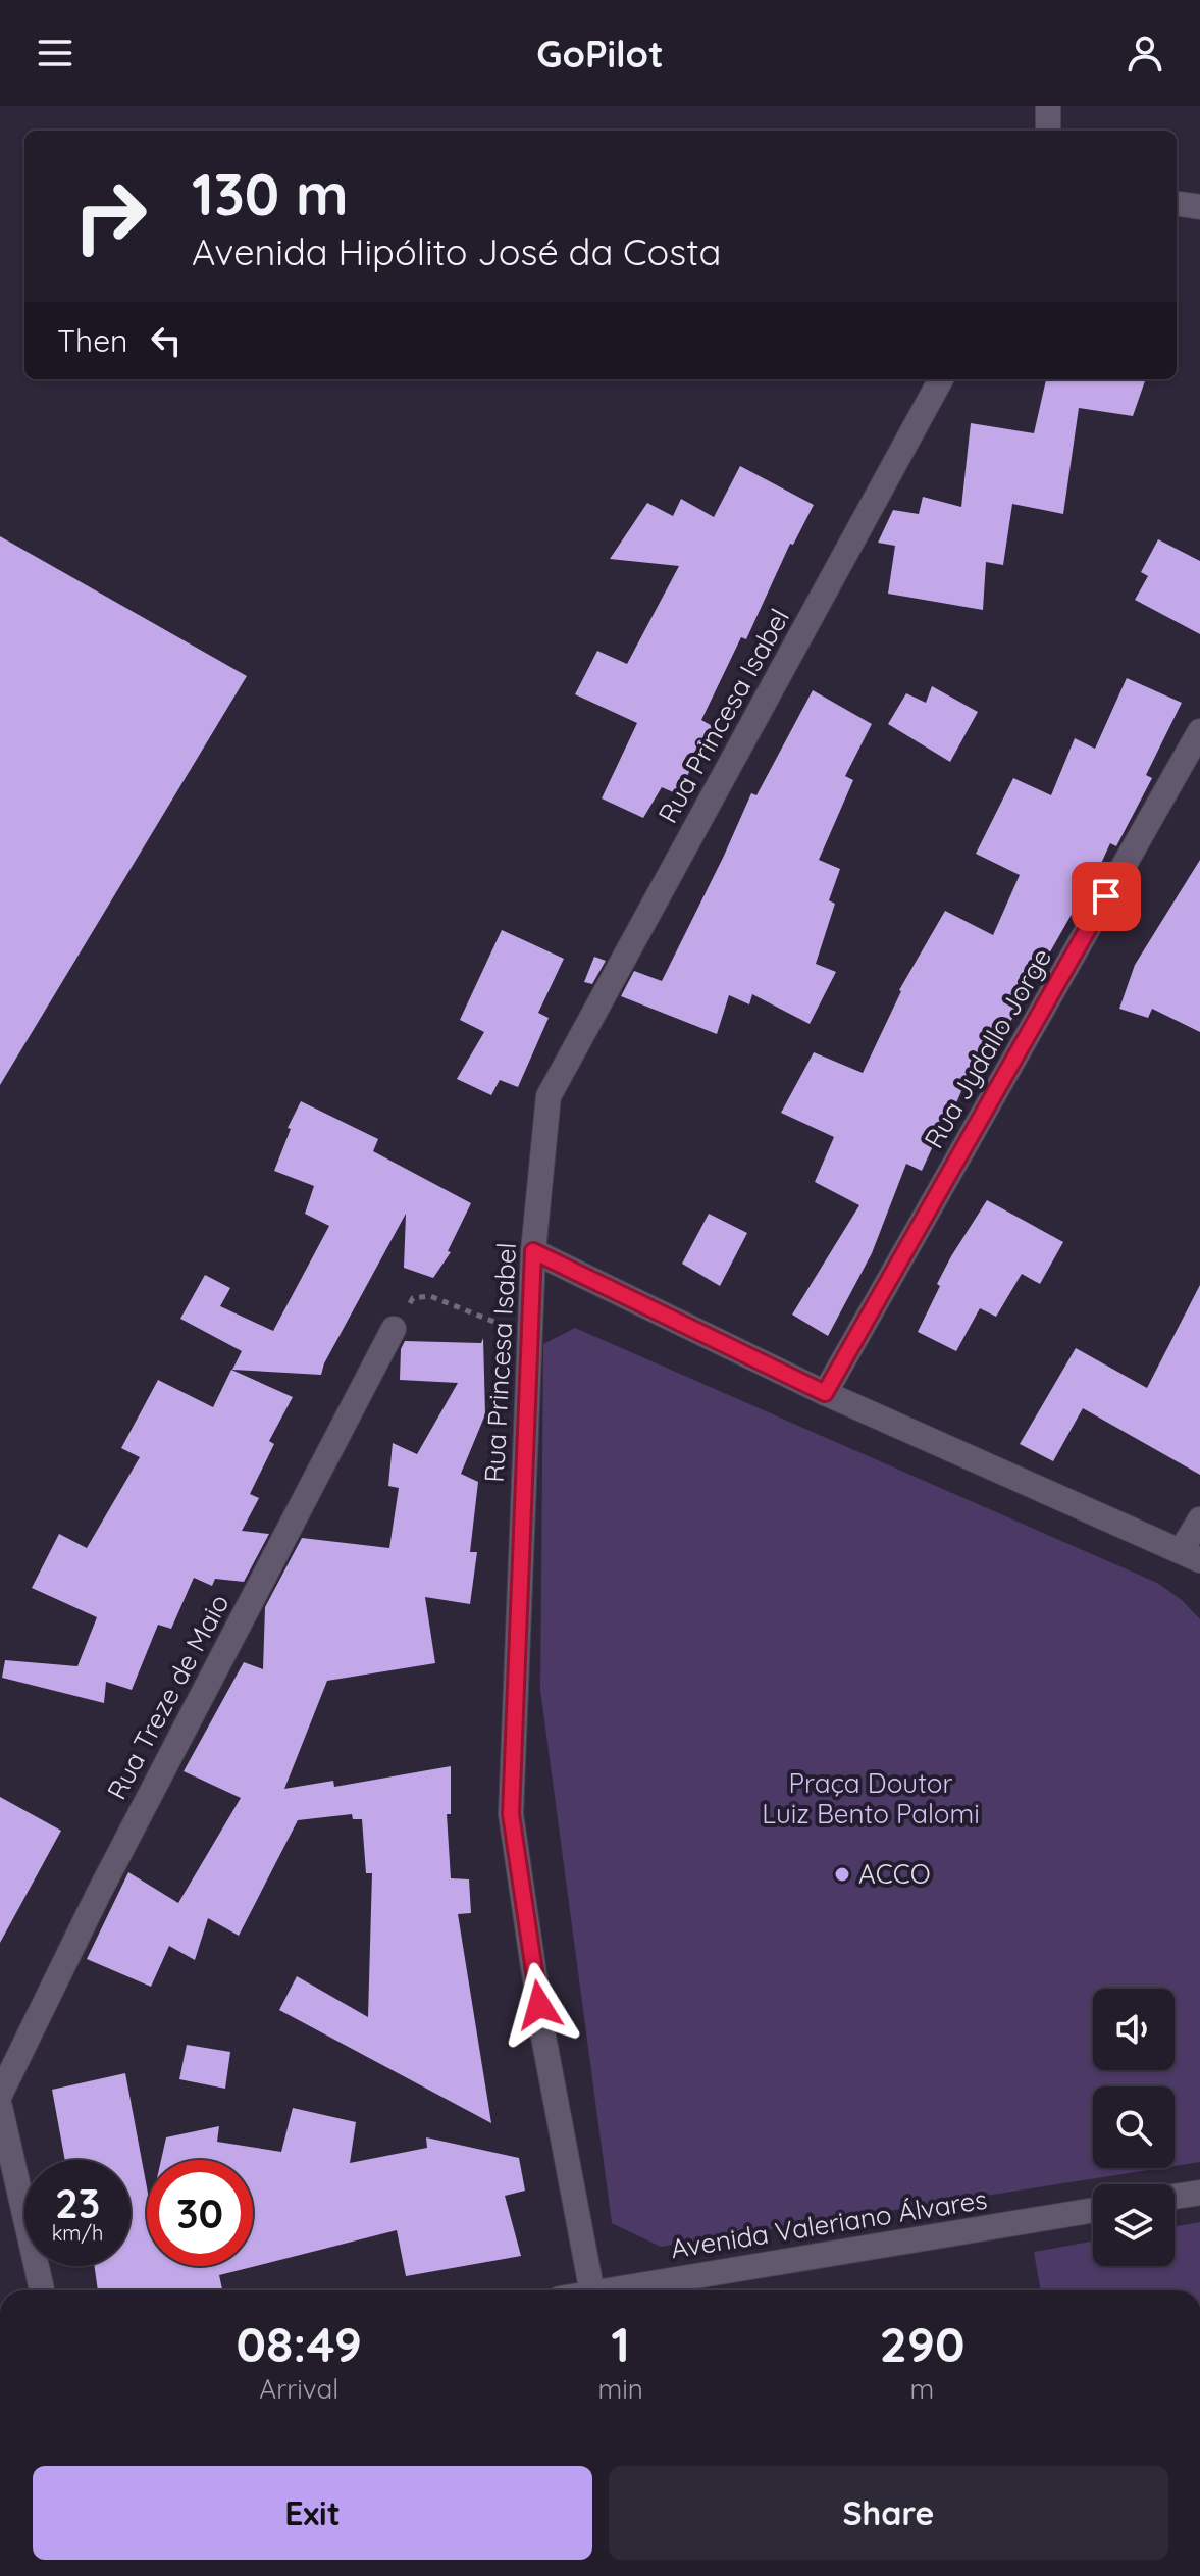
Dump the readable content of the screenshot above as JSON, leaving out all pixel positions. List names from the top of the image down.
{
  "streets": {
    "street": [
      "Rua Princesa Isabel",
      "Rua Jydallo Jorge",
      "Rua Treze de Maio",
      "Avenida Valeriano Álvares"
    ]
  },
  "parks": ["Praça Doutor Luiz Bento Palomi"],
  "places": ["ACCO"],
  "page": {
    "header": "GoPilot",
    "turn": ["130 m", "Avenida Hipólito José da Costa"],
    "then": "Then",
    "speed": "23 km/h",
    "limit": "30",
    "eta": [
      "08:49",
      "Arrival",
      "1",
      "min",
      "290",
      "m"
    ],
    "buttons": ["Exit", "Share"]
  }
}
